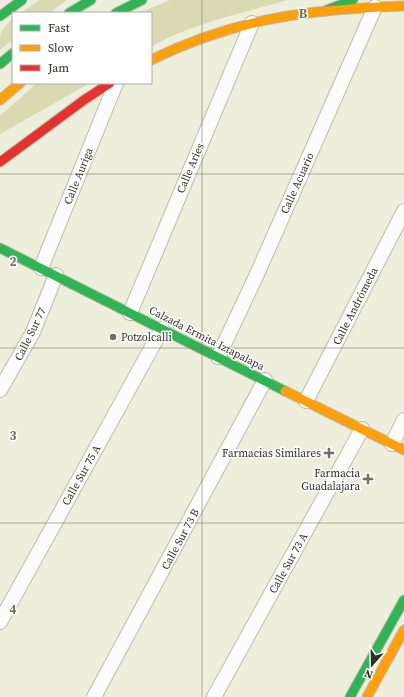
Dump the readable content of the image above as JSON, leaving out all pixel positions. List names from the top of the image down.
{
  "streets": {
    "main road": ["Calzada Ermita Iztapalapa"],
    "street": [
      "Calle Aries",
      "Calle Auriga",
      "Calle Acuario",
      "Calle Andrómeda",
      "Calle Sur 77",
      "Calle Sur 75 A",
      "Calle Sur 73 B",
      "Calle Sur 73 A"
    ]
  },
  "crossings": [
    ["Calle Aries", "Calzada Ermita Iztapalapa"],
    ["Calle Auriga", "Calzada Ermita Iztapalapa"],
    ["Calle Acuario", "Calzada Ermita Iztapalapa"],
    ["Calle Andrómeda", "Calzada Ermita Iztapalapa"],
    ["Calle Sur 77", "Calzada Ermita Iztapalapa"],
    ["Calzada Ermita Iztapalapa", "Calle Sur 75 A"],
    ["Calzada Ermita Iztapalapa", "Calle Sur 73 B"],
    ["Calzada Ermita Iztapalapa", "Calle Sur 73 A"]
  ],
  "places": {
    "other": ["Potzolcalli"],
    "health": ["Farmacias Similares", "Farmacia Guadalajara"]
  },
  "legend": ["Fast", "Slow", "Jam"],
  "north": "bottom",
  "grid": {
    "columns": ["B"],
    "rows": ["2", "3", "4"]
  }
}
